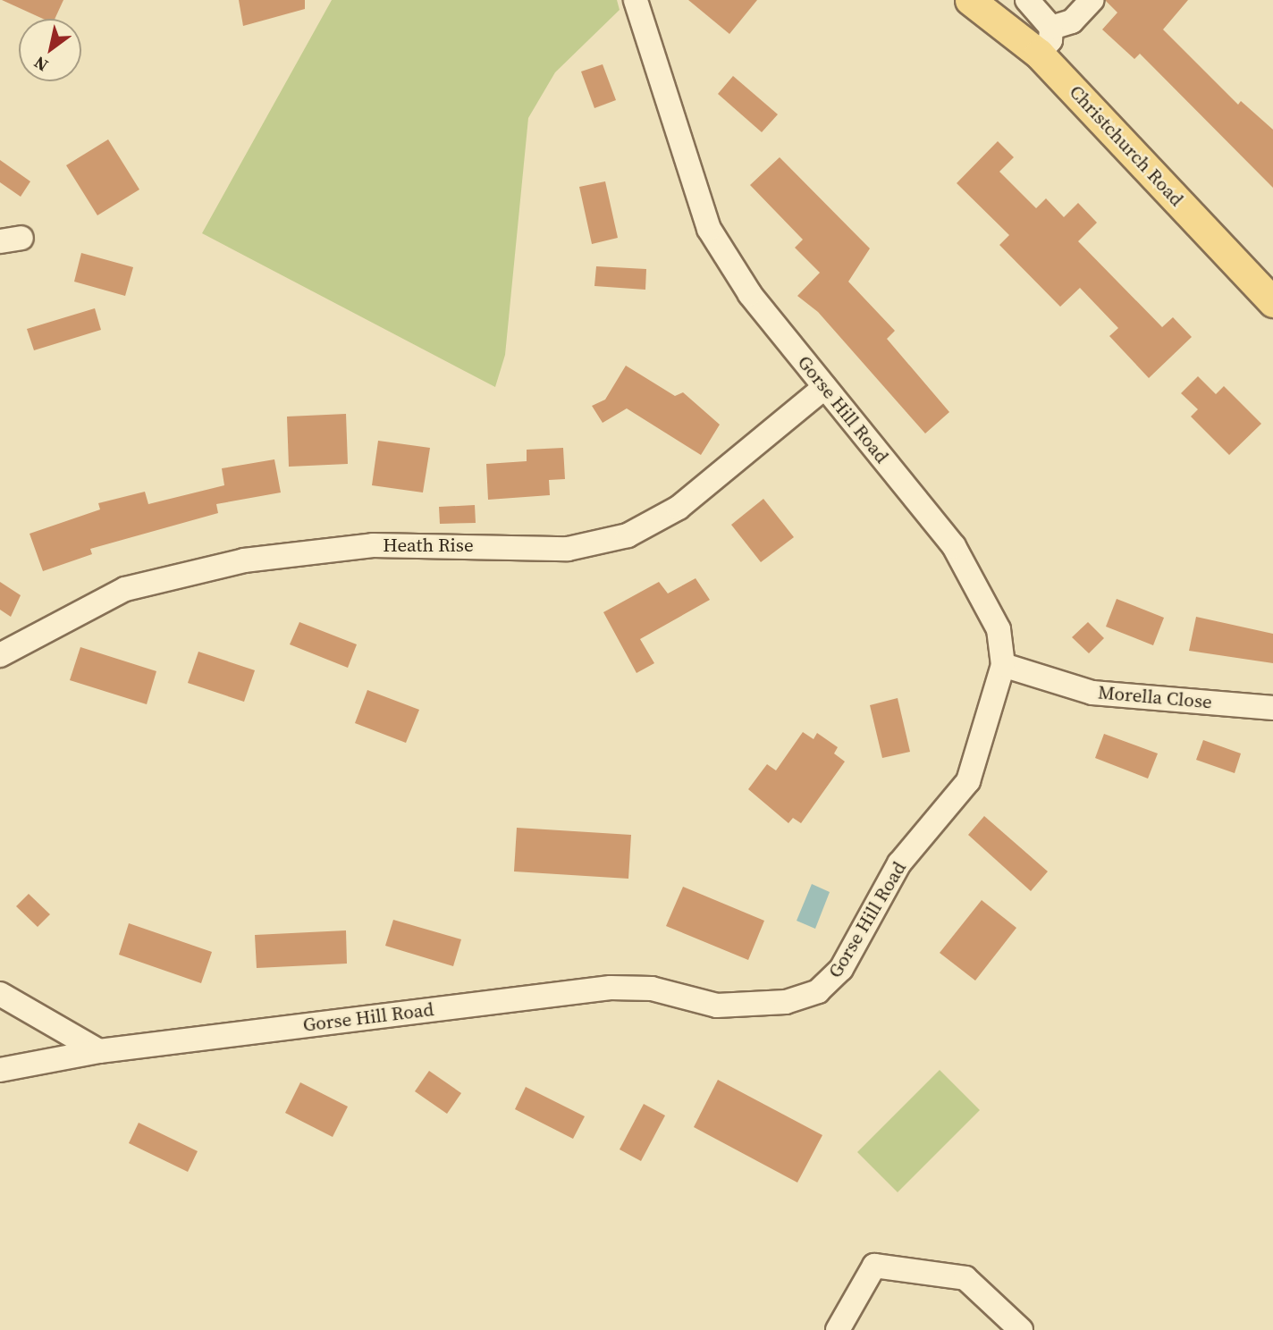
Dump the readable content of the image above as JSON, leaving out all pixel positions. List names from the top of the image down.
{
  "streets": {
    "main road": ["Christchurch Road"],
    "street": ["Gorse Hill Road", "Heath Rise", "Morella Close"]
  },
  "crossings": [
    ["Gorse Hill Road", "Heath Rise"],
    ["Gorse Hill Road", "Morella Close"]
  ],
  "north": "bottom left"
}
